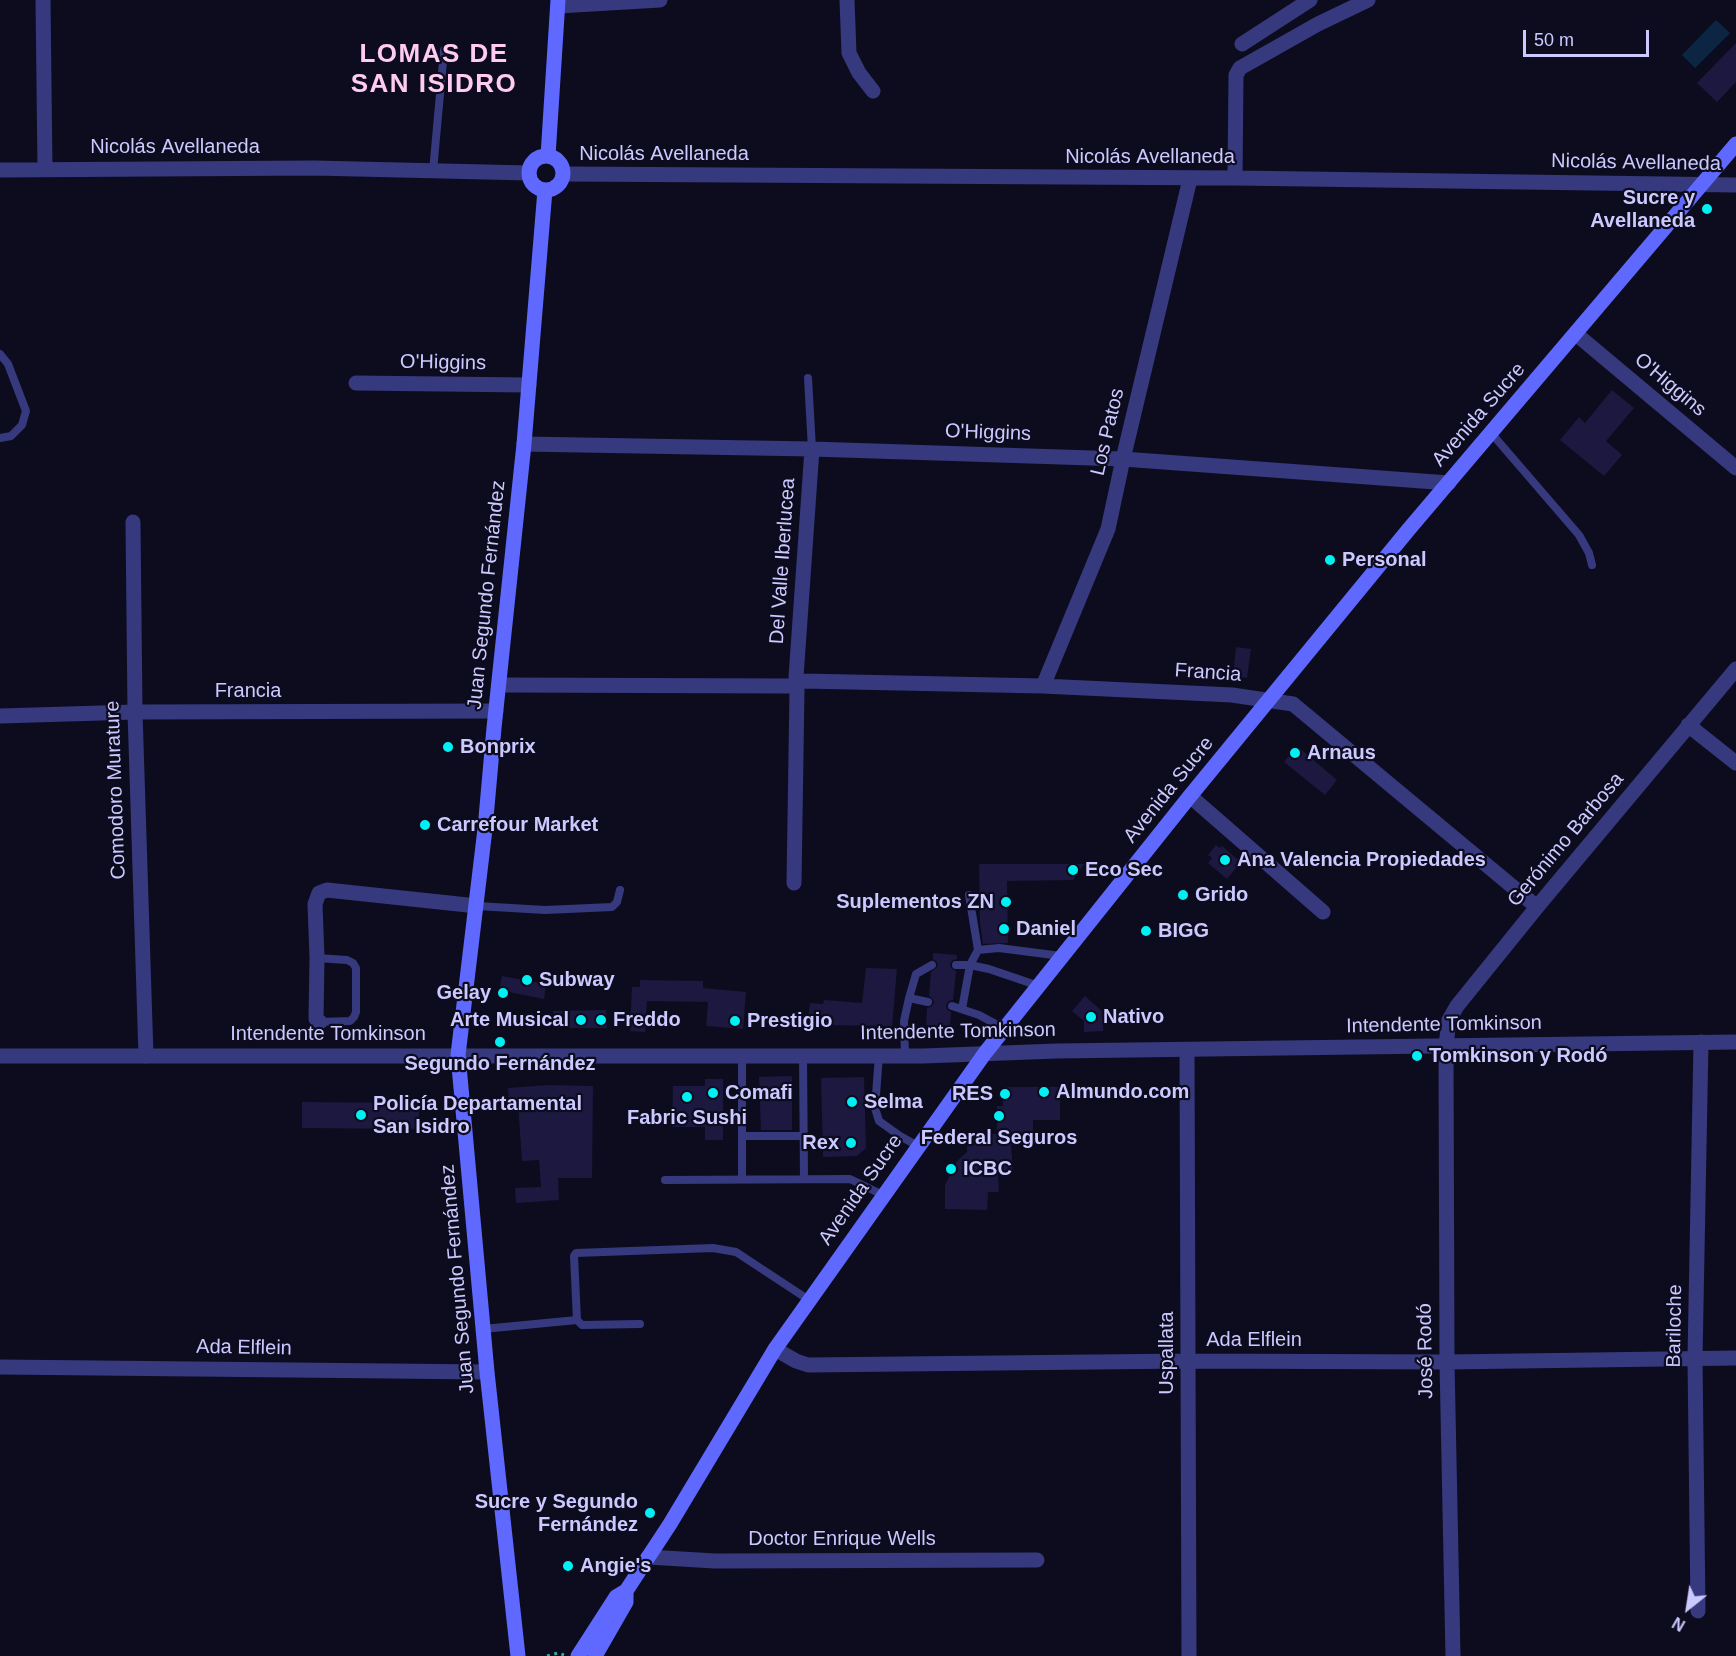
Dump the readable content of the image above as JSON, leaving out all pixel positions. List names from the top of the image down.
{
  "streets": {
    "main road": ["Avenida Sucre", "Juan Segundo Fernández"],
    "street": [
      "Nicolás Avellaneda",
      "O'Higgins",
      "Los Patos",
      "Del Valle Iberlucea",
      "Francia",
      "Comodoro Murature",
      "Gerónimo Barbosa",
      "Intendente Tomkinson",
      "Bariloche",
      "Ada Elflein",
      "José Rodó",
      "Uspallata",
      "Doctor Enrique Wells"
    ]
  },
  "crossings": [
    ["Nicolás Avellaneda", "Avenida Sucre"],
    ["Nicolás Avellaneda", "Los Patos"],
    ["Nicolás Avellaneda", "Juan Segundo Fernández"],
    ["O'Higgins", "Avenida Sucre"],
    ["O'Higgins", "Los Patos"],
    ["O'Higgins", "Del Valle Iberlucea"],
    ["O'Higgins", "Juan Segundo Fernández"],
    ["Avenida Sucre", "Francia"],
    ["Avenida Sucre", "Intendente Tomkinson"],
    ["Avenida Sucre", "Ada Elflein"],
    ["Avenida Sucre", "Doctor Enrique Wells"],
    ["Los Patos", "Francia"],
    ["Del Valle Iberlucea", "Francia"],
    ["Juan Segundo Fernández", "Francia"],
    ["Juan Segundo Fernández", "Intendente Tomkinson"],
    ["Juan Segundo Fernández", "Ada Elflein"],
    ["Francia", "Comodoro Murature"],
    ["Francia", "Gerónimo Barbosa"],
    ["Comodoro Murature", "Intendente Tomkinson"],
    ["Gerónimo Barbosa", "Intendente Tomkinson"],
    ["Gerónimo Barbosa", "José Rodó"],
    ["Intendente Tomkinson", "Bariloche"],
    ["Intendente Tomkinson", "José Rodó"],
    ["Intendente Tomkinson", "Uspallata"],
    ["Bariloche", "Ada Elflein"],
    ["Ada Elflein", "José Rodó"],
    ["Ada Elflein", "Uspallata"]
  ],
  "districts": ["LOMAS DE SAN ISIDRO"],
  "places": [
    "Sucre y Avellaneda",
    "Personal",
    "Bonprix",
    "Arnaus",
    "Carrefour Market",
    "Ana Valencia Propiedades",
    "Eco Sec",
    "Grido",
    "Suplementos ZN",
    "Daniel",
    "BIGG",
    "Subway",
    "Gelay",
    "Nativo",
    "Arte Musical",
    "Freddo",
    "Prestigio",
    "Segundo Fernández",
    "Tomkinson y Rodó",
    "Almundo.com",
    "Comafi",
    "RES",
    "Fabric Sushi",
    "Selma",
    "Policía Departamental San Isidro",
    "Federal Seguros",
    "Rex",
    "ICBC",
    "Sucre y Segundo Fernández",
    "Angie's"
  ],
  "scale_bar": "50 m",
  "north": "bottom left"
}
